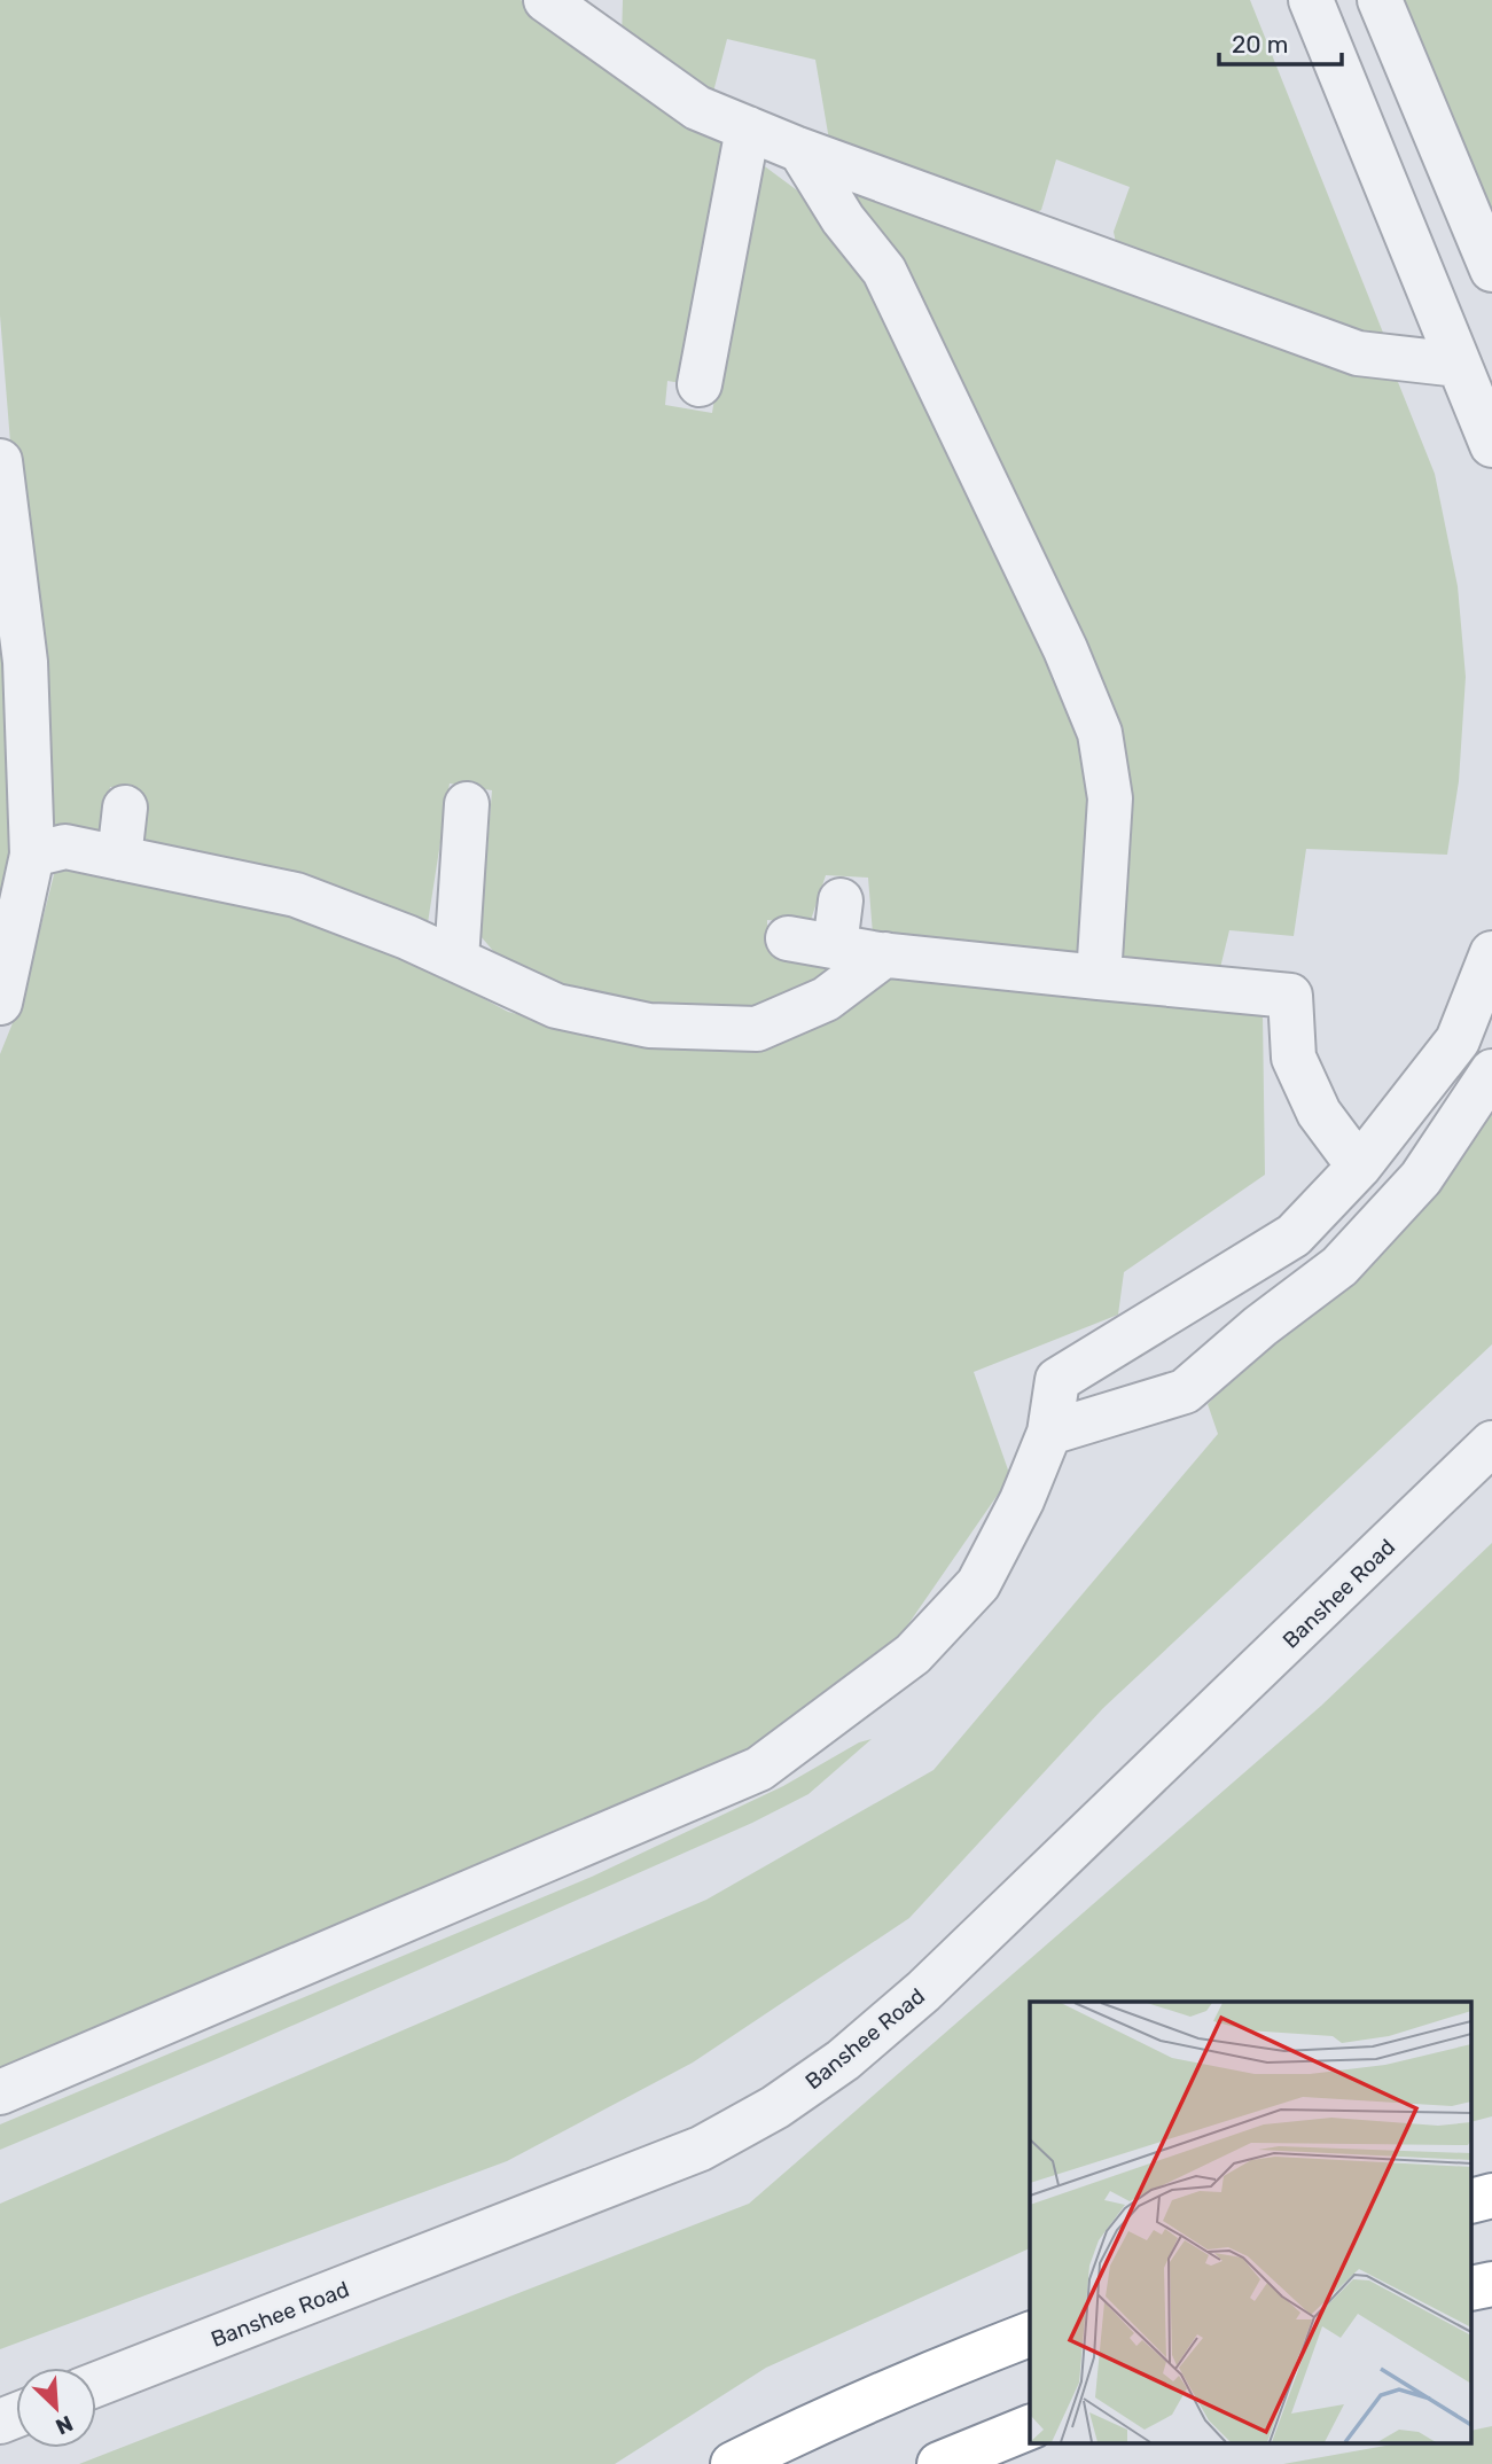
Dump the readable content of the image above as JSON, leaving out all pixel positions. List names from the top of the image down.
{
  "streets": {
    "street": ["Banshee Road"]
  },
  "scale_bar": "20 m",
  "north": "bottom right"
}
